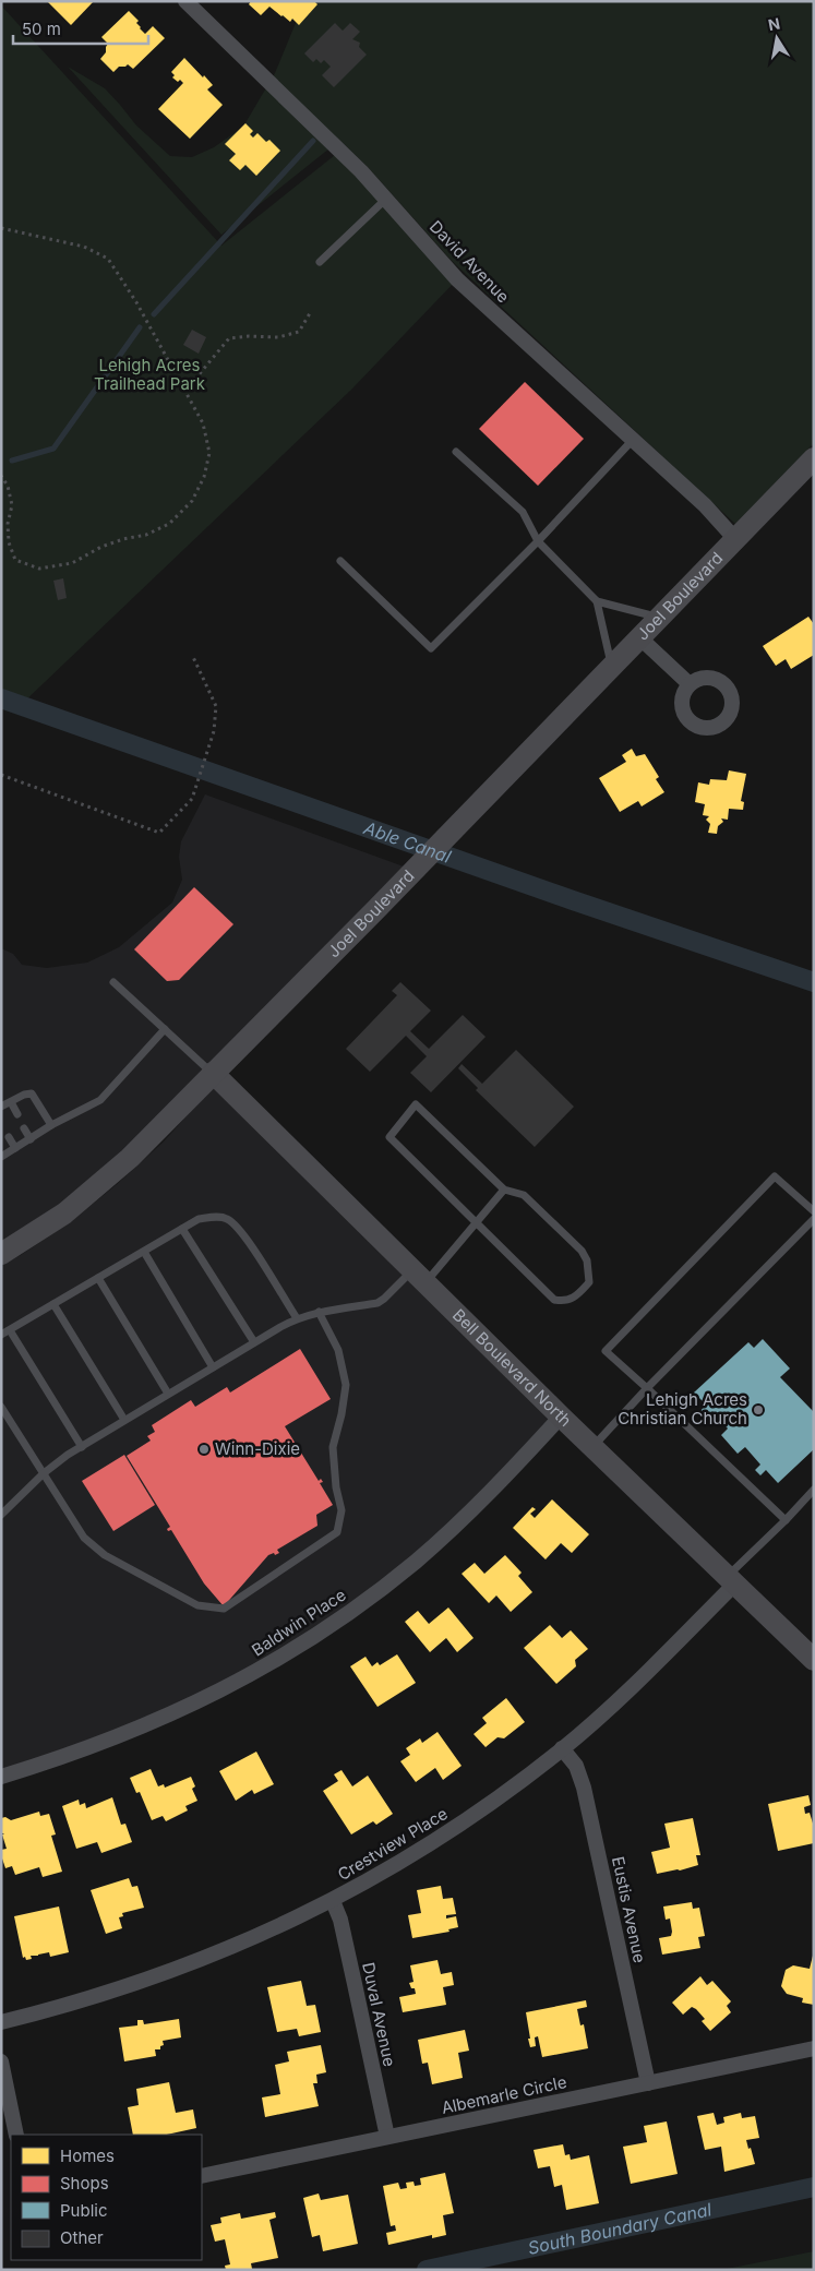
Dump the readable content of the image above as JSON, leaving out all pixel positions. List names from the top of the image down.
{
  "streets": {
    "main road": ["Joel Boulevard", "Bell Boulevard North"],
    "street": [
      "David Avenue",
      "Baldwin Place",
      "Crestview Place",
      "Eustis Avenue",
      "Duval Avenue",
      "Albemarle Circle"
    ]
  },
  "crossings": [
    ["David Avenue", "Joel Boulevard"],
    ["Joel Boulevard", "Bell Boulevard North"],
    ["Bell Boulevard North", "Baldwin Place"],
    ["Bell Boulevard North", "Crestview Place"],
    ["Crestview Place", "Eustis Avenue"],
    ["Crestview Place", "Duval Avenue"],
    ["Eustis Avenue", "Albemarle Circle"],
    ["Duval Avenue", "Albemarle Circle"]
  ],
  "water": ["Able Canal", "South Boundary Canal"],
  "parks": ["Lehigh Acres Trailhead Park"],
  "places": ["Lehigh Acres Christian Church", "Winn-Dixie"],
  "legend": [
    "Homes",
    "Shops",
    "Public",
    "Other"
  ],
  "scale_bar": "50 m",
  "north": "top"
}
